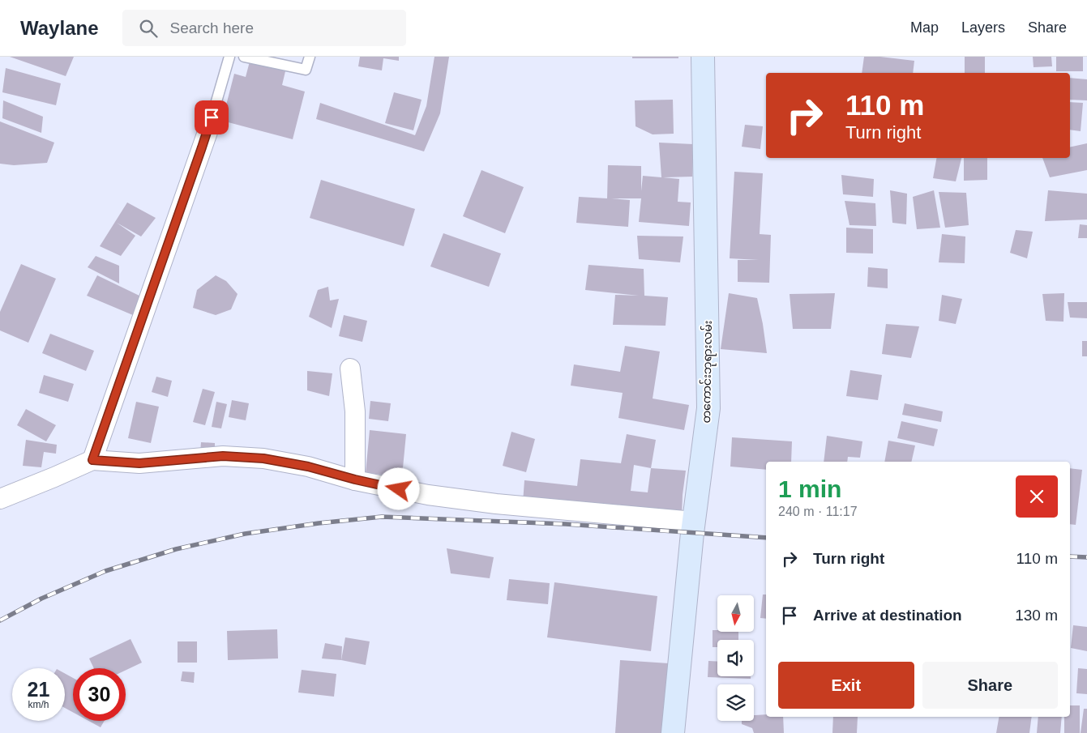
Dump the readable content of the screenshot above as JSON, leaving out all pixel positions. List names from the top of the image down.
{
  "streets": {
    "main road": ["တကောင်းဘုရားလမ်း"]
  },
  "north": "bottom",
  "page": {
    "header": "Waylane",
    "search": "Search here",
    "nav": ["Map", "Layers", "Share"],
    "turn": ["110 m", "Turn right"],
    "heading": ["1 min", "240 m · 11:17"],
    "list": [
      {
        "name": "Turn right",
        "value": "110 m"
      },
      {
        "name": "Arrive at destination",
        "value": "130 m"
      }
    ],
    "buttons": ["Exit", "Share"],
    "speed": "21 km/h",
    "limit": "30"
  }
}
